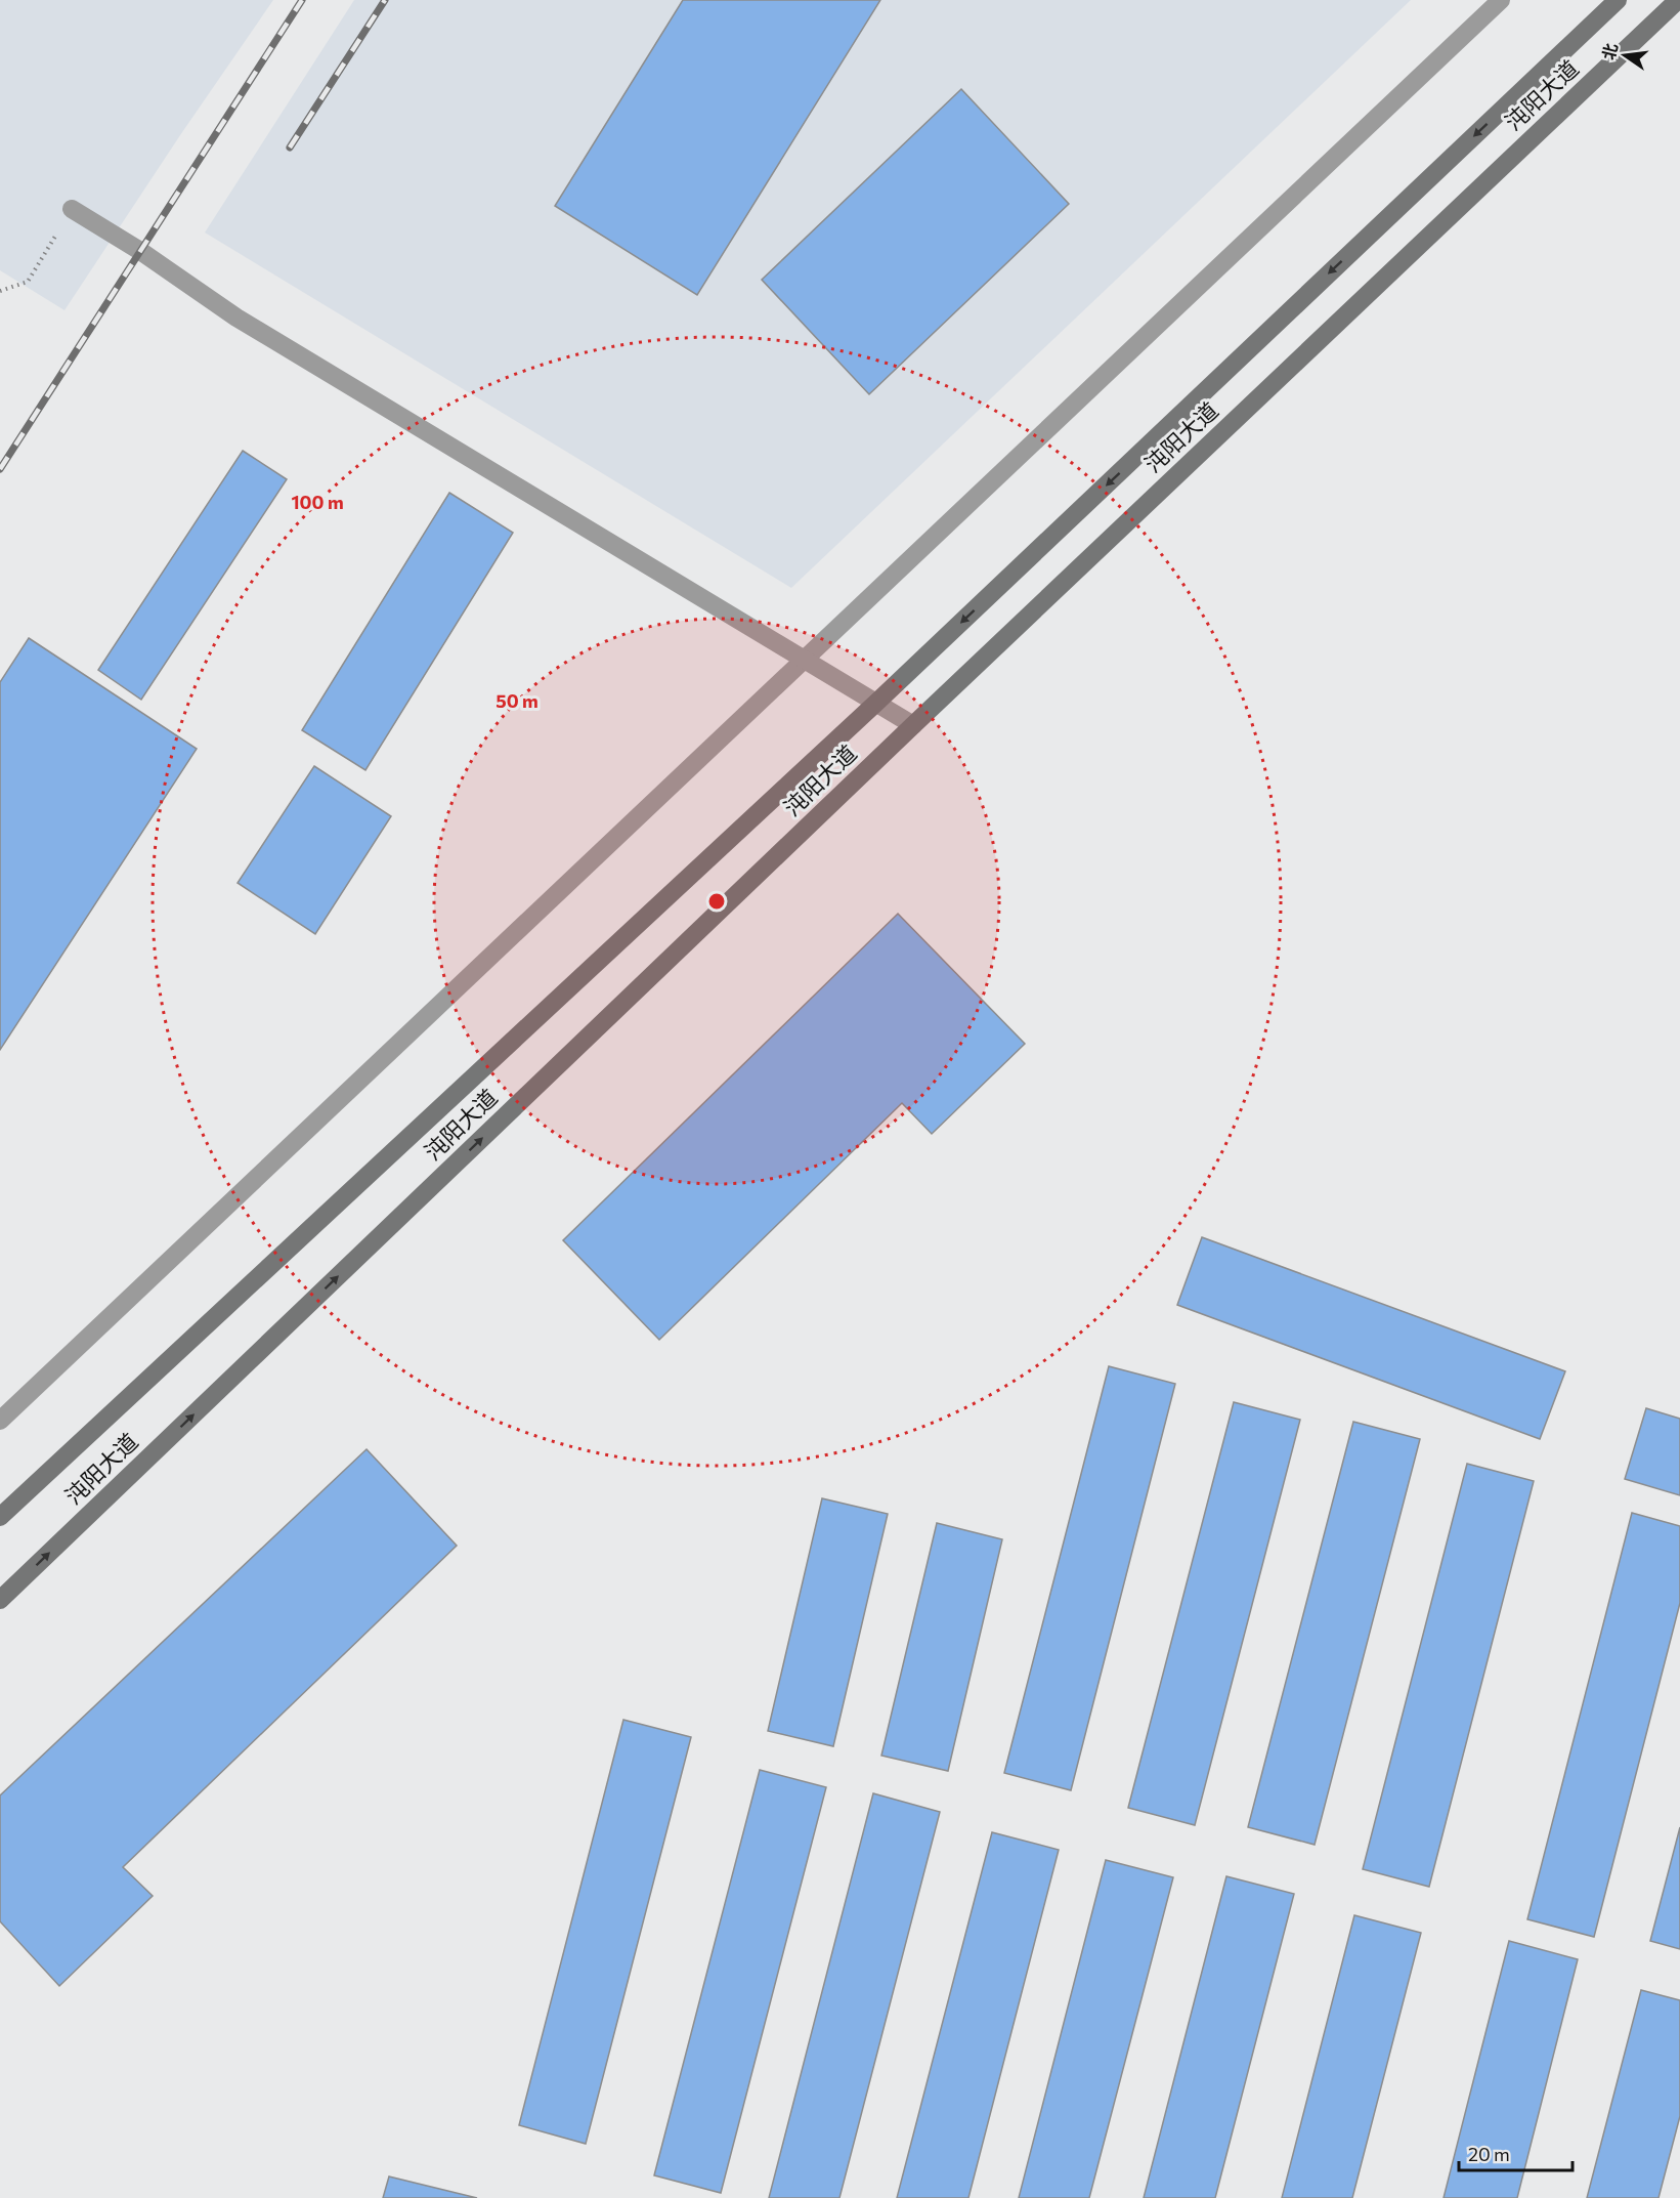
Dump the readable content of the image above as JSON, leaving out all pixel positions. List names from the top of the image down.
{
  "streets": {
    "main road": ["沌阳大道"]
  },
  "scale_bar": "20 m",
  "north": "left",
  "rings": ["100 m", "50 m"]
}
